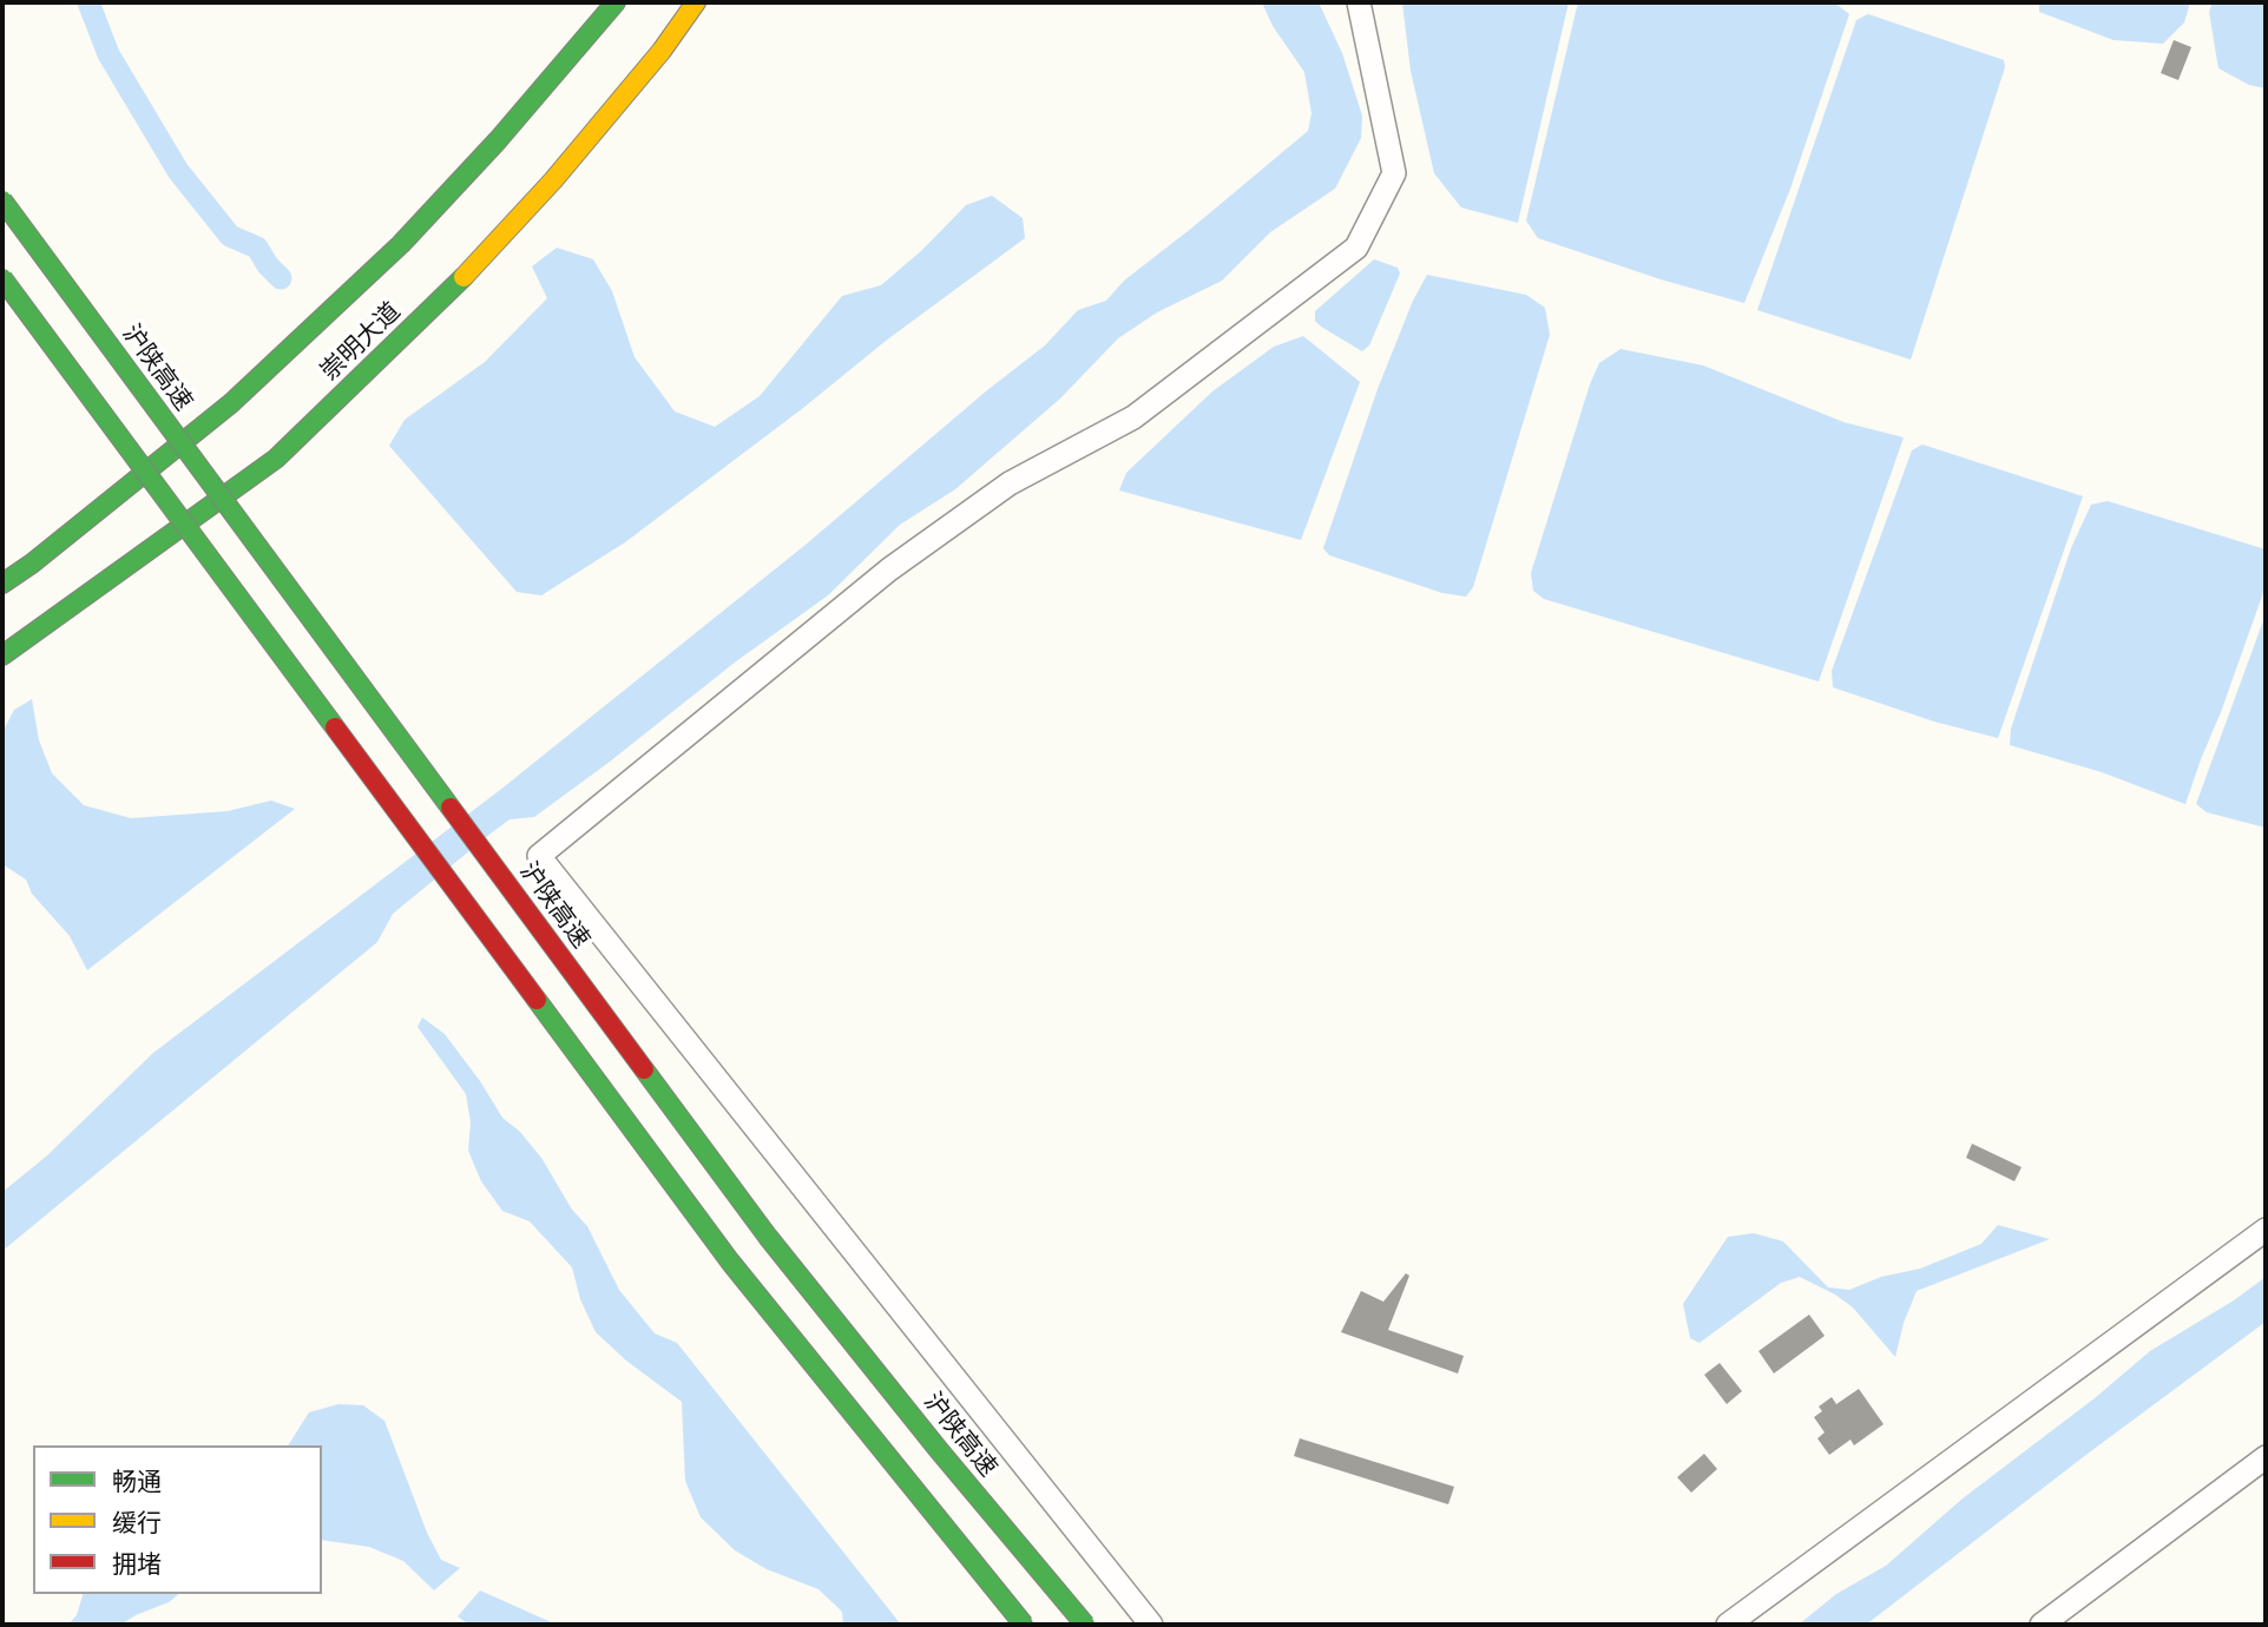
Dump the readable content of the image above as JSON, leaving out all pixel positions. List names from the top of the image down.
{
  "streets": {
    "main road": ["崇明大道", "沪陕高速"]
  },
  "legend": ["畅通", "缓行", "拥堵"]
}
